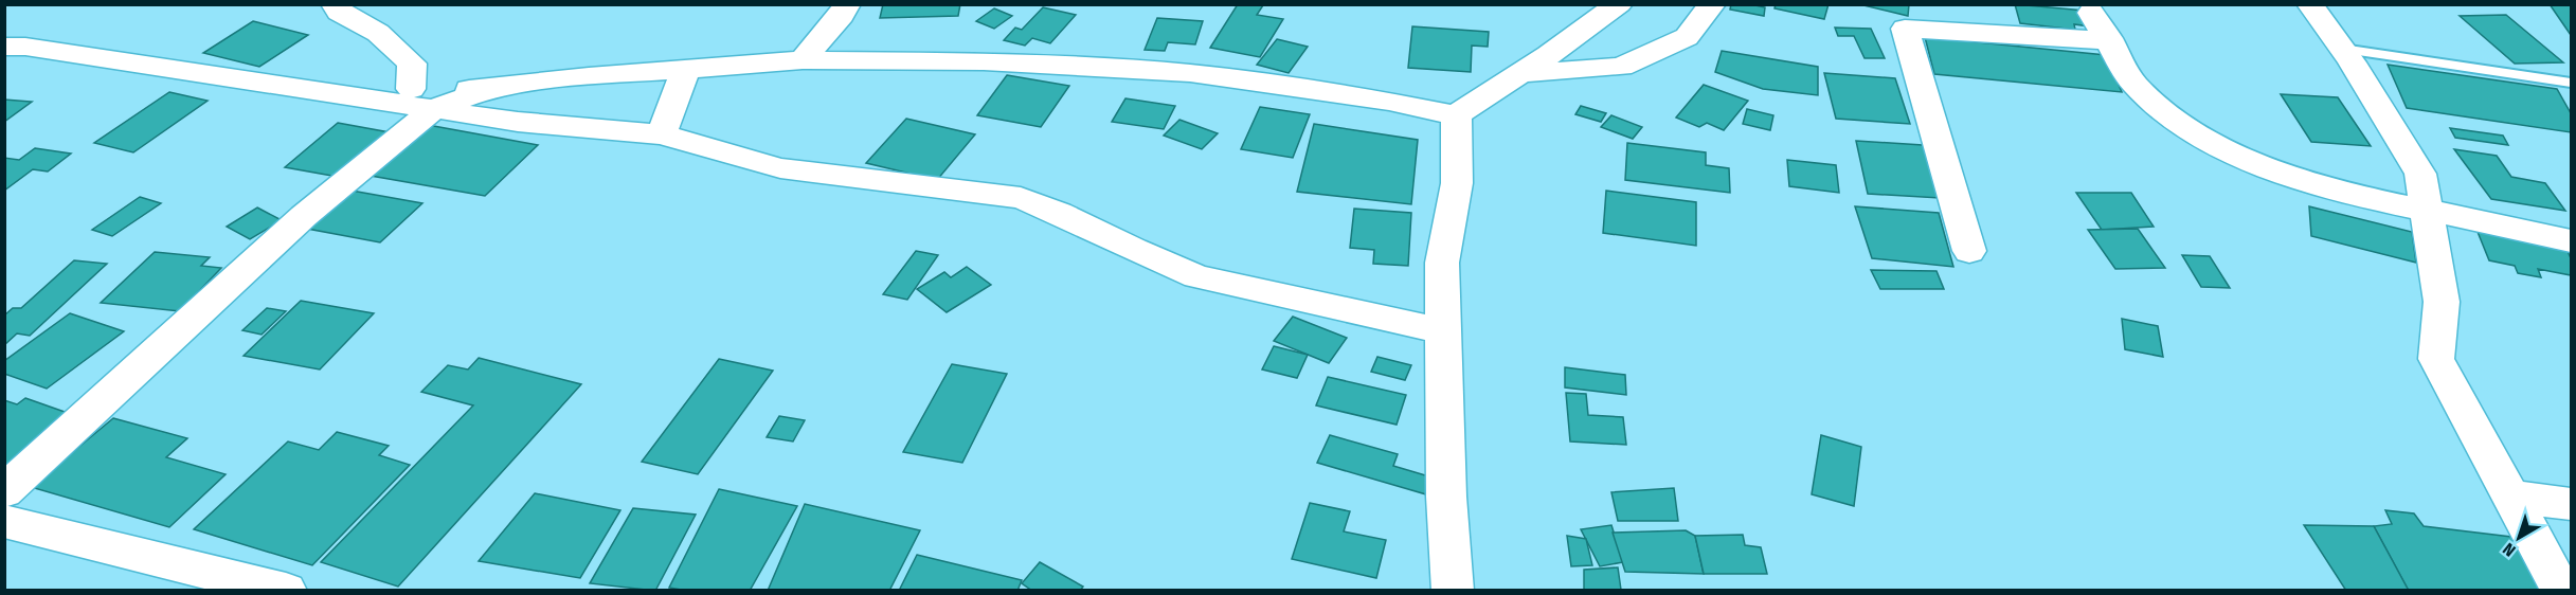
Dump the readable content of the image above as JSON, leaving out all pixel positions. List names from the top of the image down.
{
  "north": "bottom left"
}
